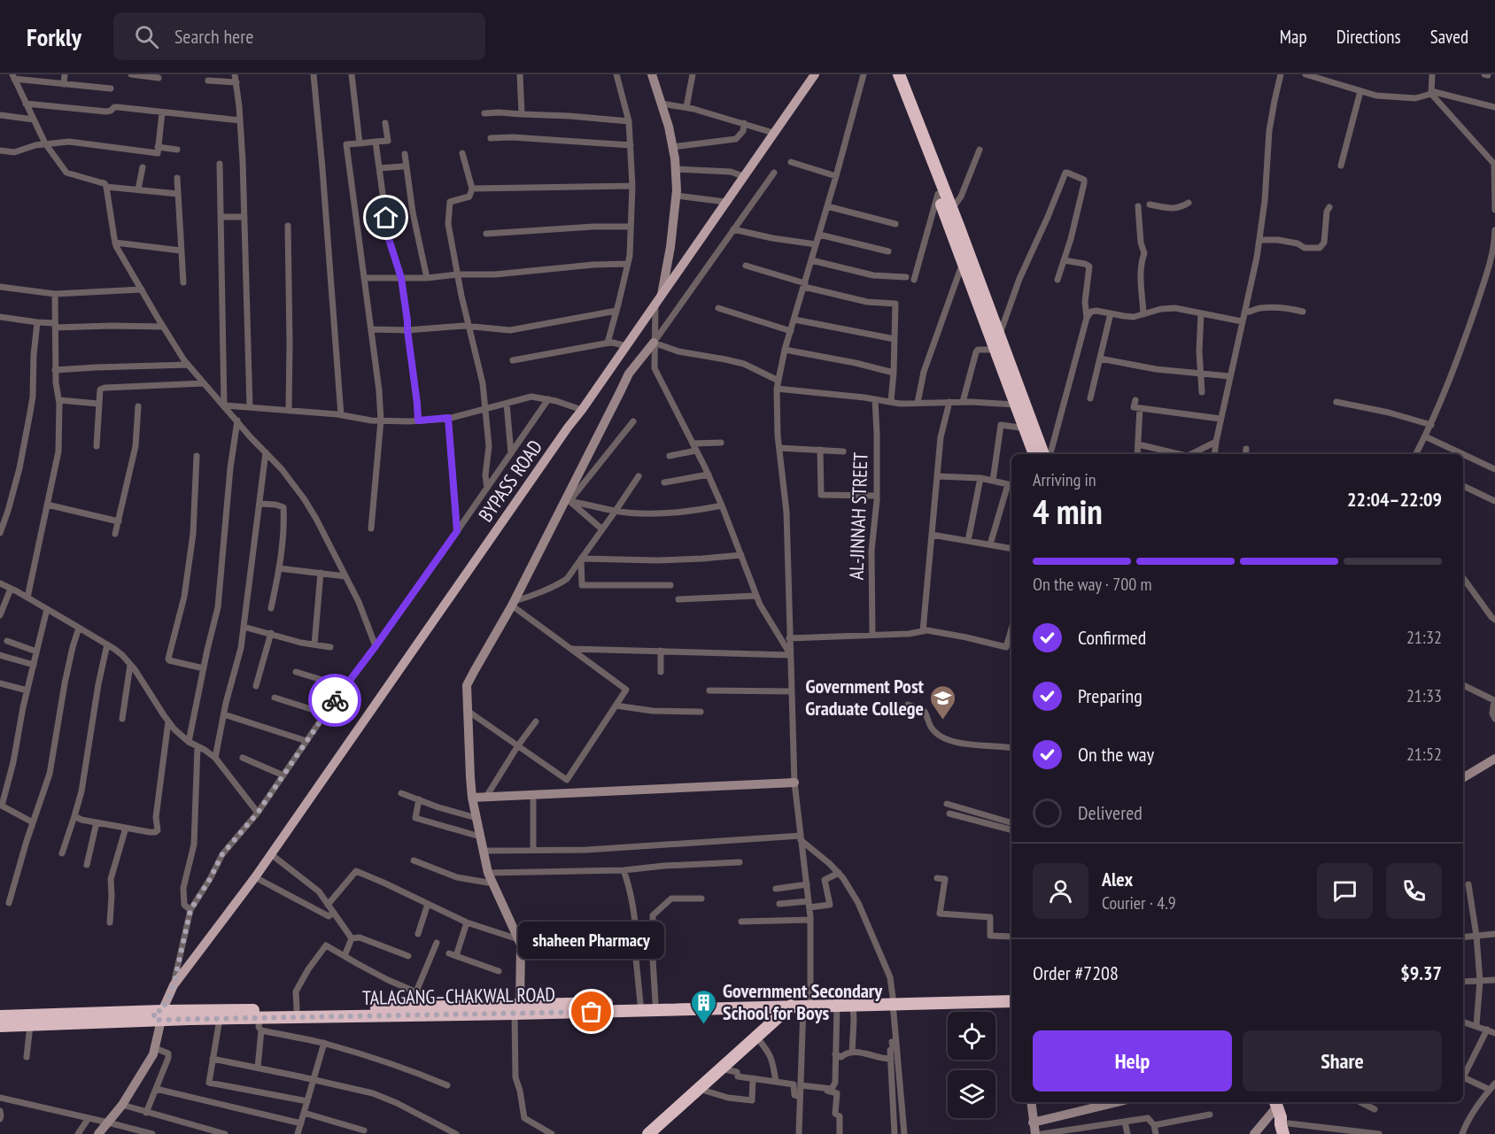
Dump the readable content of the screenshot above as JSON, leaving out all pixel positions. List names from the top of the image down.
{
  "streets": {
    "highway": ["TALAGANG–CHAKWAL ROAD"],
    "main road": ["BYPASS ROAD"],
    "street": ["AL-JINNAH STREET"]
  },
  "crossings": [
    ["BYPASS ROAD", "TALAGANG–CHAKWAL ROAD"]
  ],
  "places": {
    "school or university": ["Government Post Graduate College"],
    "other": ["shaheen Pharmacy"],
    "building": ["Government Secondary School for Boys"]
  },
  "page": {
    "header": "Forkly",
    "search": "Search here",
    "nav": ["Map", "Directions", "Saved"],
    "heading": ["4 min", "Arriving in", "22:04–22:09"],
    "panel": [
      "Alex",
      "Courier · 4.9",
      "Order #7208",
      "$9.37"
    ],
    "bar": "On the way · 700 m",
    "list": [
      ["Confirmed", "21:32"],
      ["Preparing", "21:33"],
      ["On the way", "21:52"],
      "Delivered"
    ],
    "bubble": "shaheen Pharmacy",
    "buttons": ["Help", "Share"]
  }
}
